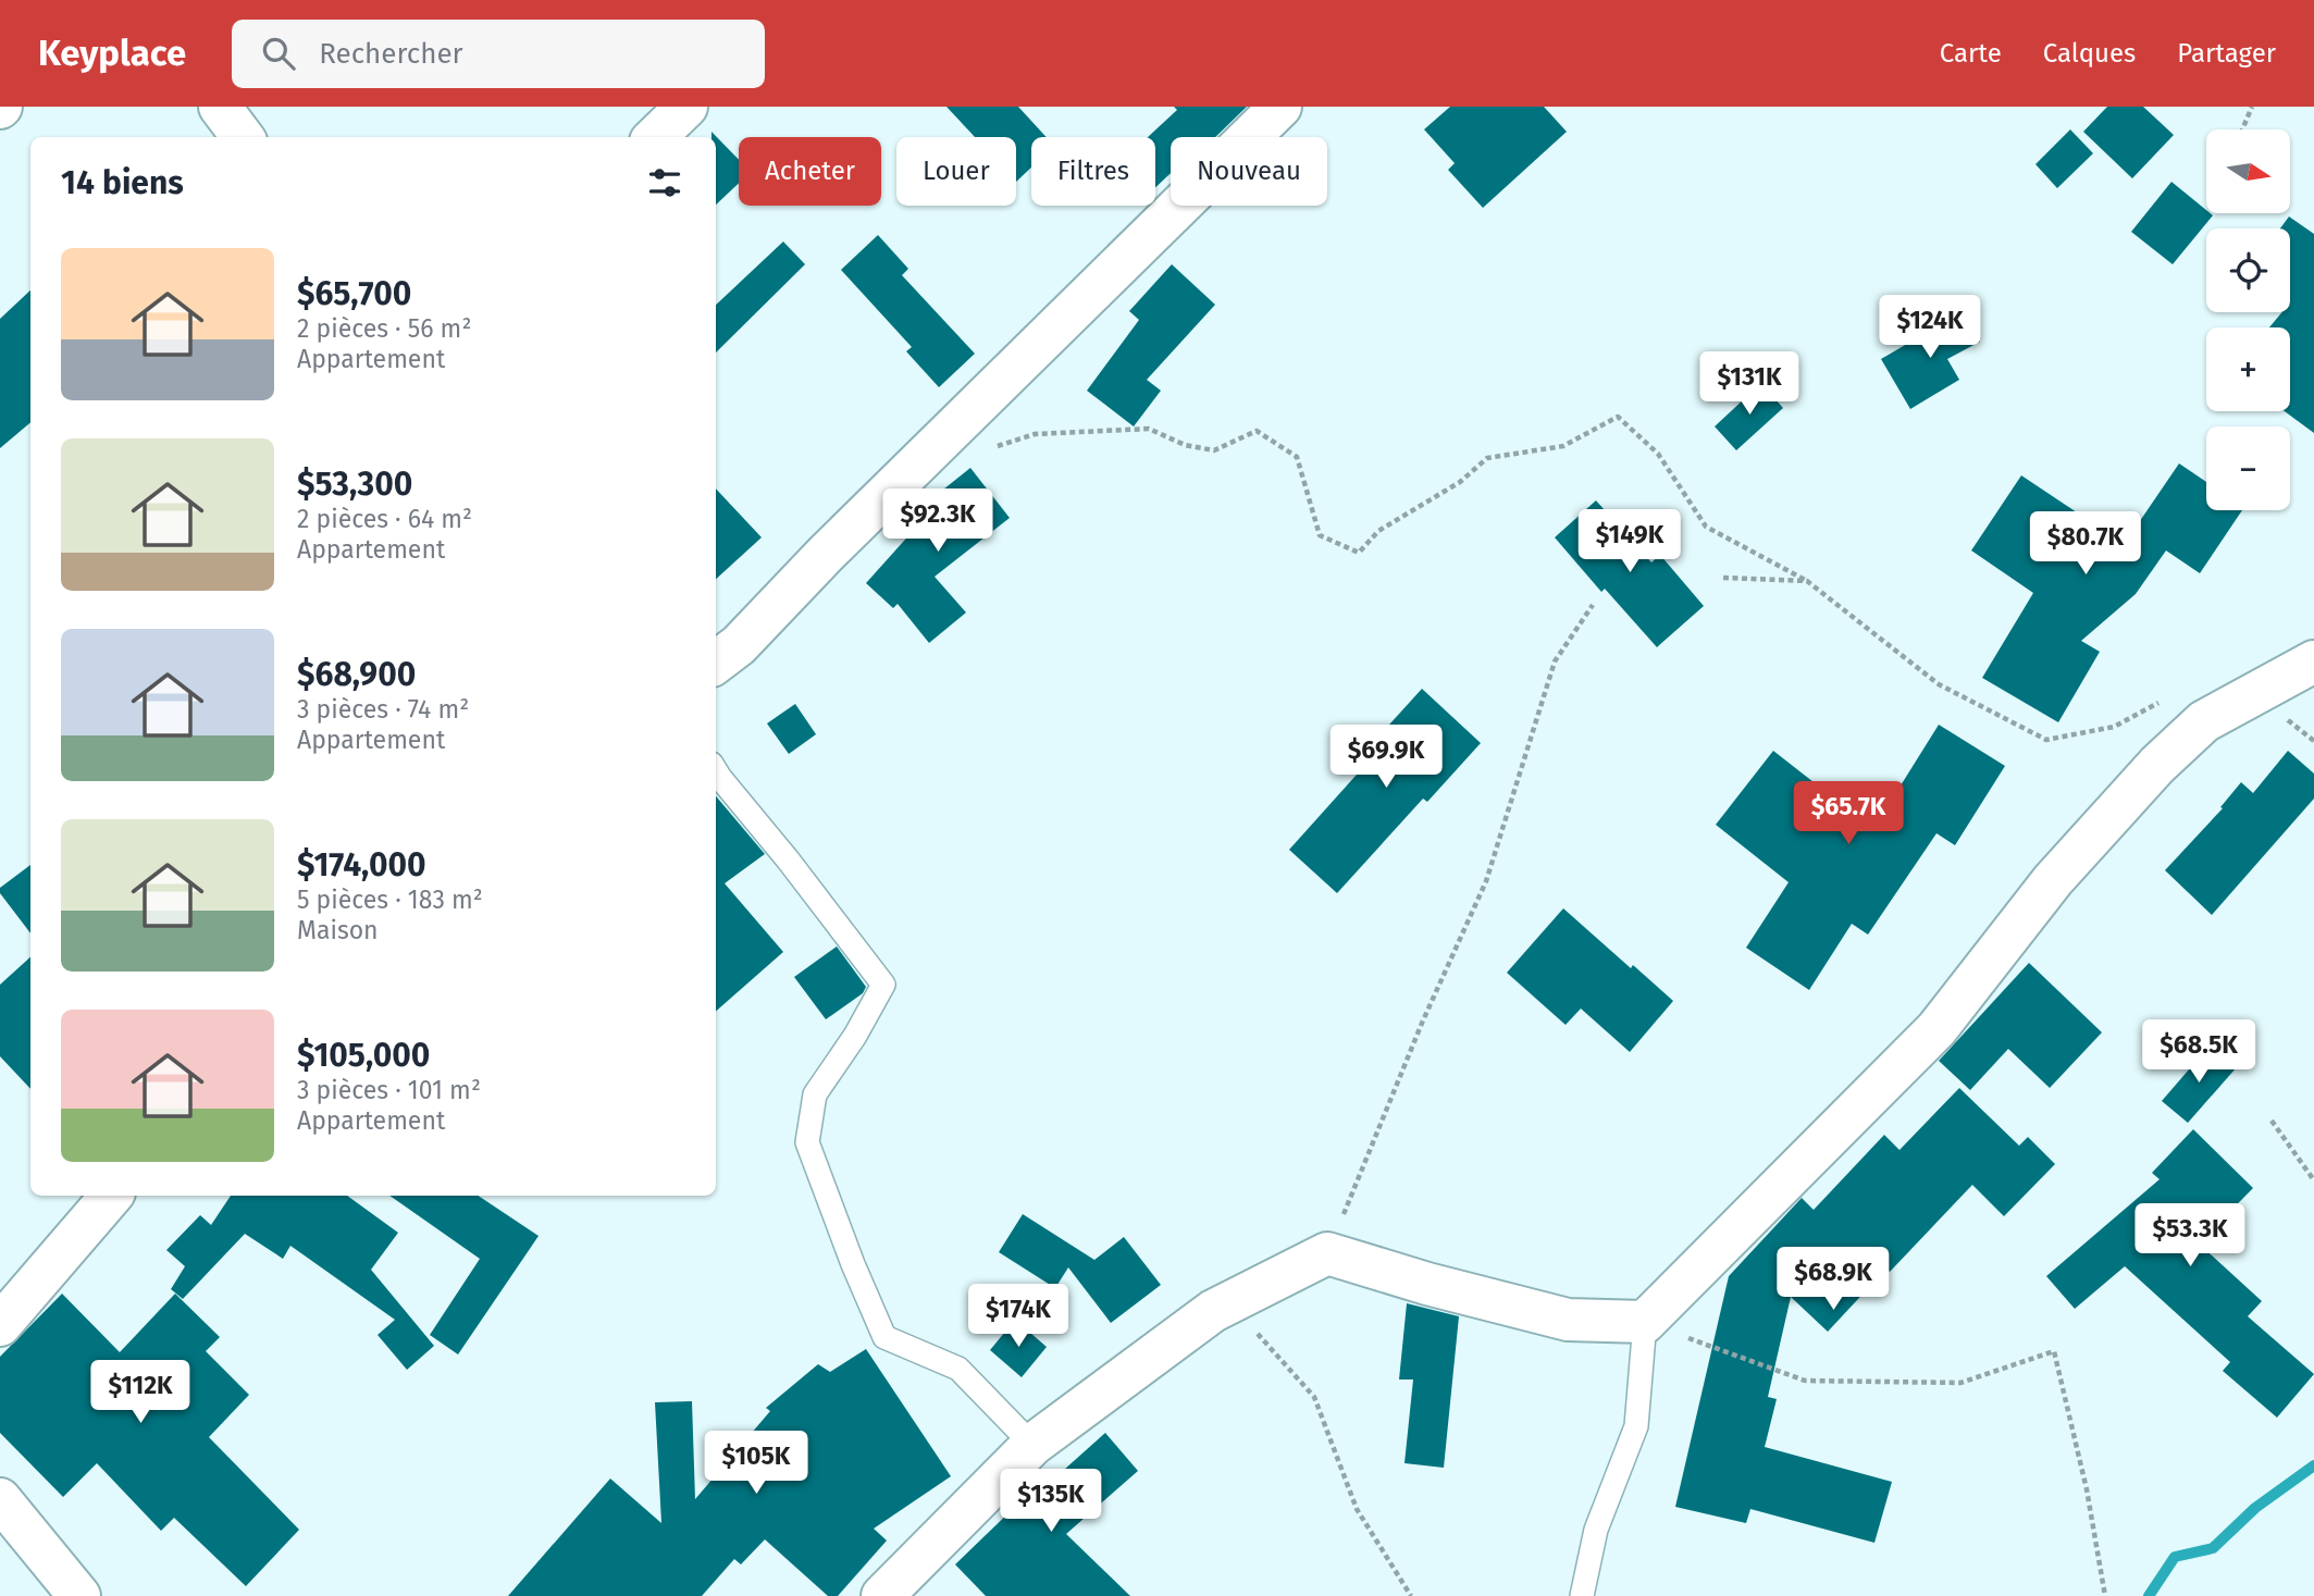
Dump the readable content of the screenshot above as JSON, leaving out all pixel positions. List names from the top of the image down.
{
  "north": "right",
  "page": {
    "header": "Keyplace",
    "search": "Rechercher",
    "nav": ["Carte", "Calques", "Partager"],
    "map_buttons": ["+", "−"],
    "chip": [
      "Acheter",
      "Louer",
      "Filtres",
      "Nouveau"
    ],
    "heading": "14 biens",
    "list": [
      {
        "name": "$65,700",
        "note": "2 pièces · 56 m² · Appartement"
      },
      {
        "name": "$53,300",
        "note": "2 pièces · 64 m² · Appartement"
      },
      {
        "name": "$68,900",
        "note": "3 pièces · 74 m² · Appartement"
      },
      {
        "name": "$174,000",
        "note": "5 pièces · 183 m² · Maison"
      },
      {
        "name": "$105,000",
        "note": "3 pièces · 101 m² · Appartement"
      }
    ],
    "price": [
      "$124K",
      "$131K",
      "$92.3K",
      "$149K",
      "$80.7K",
      "$69.9K",
      "$65.7K",
      "$68.5K",
      "$53.3K",
      "$68.9K",
      "$174K",
      "$112K",
      "$105K",
      "$135K"
    ]
  }
}
